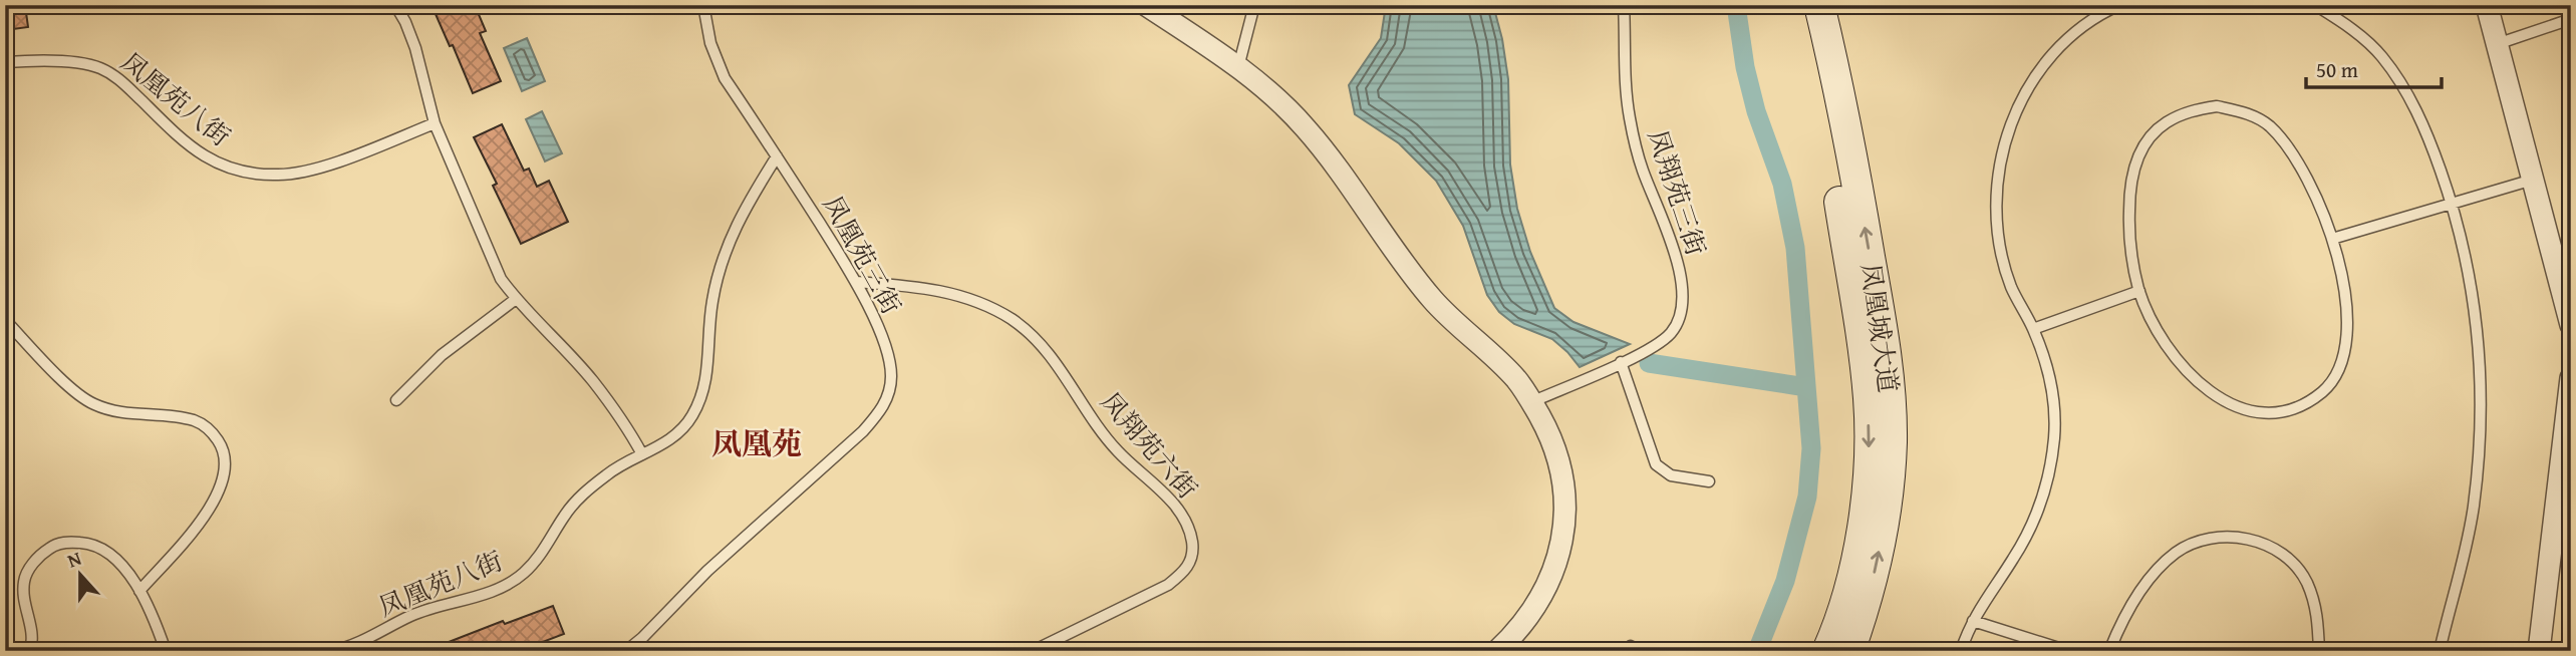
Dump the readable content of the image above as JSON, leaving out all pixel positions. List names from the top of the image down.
{
  "streets": {
    "main road": ["凤凰城大道"],
    "lane": [
      "凤凰苑八街",
      "凤翔苑三街",
      "凤凰苑三街",
      "凤翔苑六街"
    ]
  },
  "crossings": [
    ["凤凰苑八街", "凤凰苑三街"],
    ["凤凰苑三街", "凤翔苑六街"]
  ],
  "districts": ["凤凰苑"],
  "scale_bar": "50 m",
  "north": "top"
}
